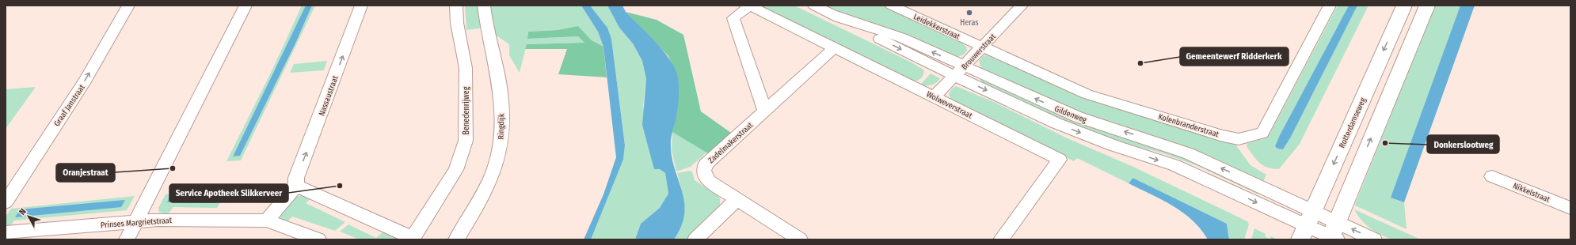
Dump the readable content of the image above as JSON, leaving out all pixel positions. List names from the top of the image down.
{
  "streets": {
    "main road": ["Rotterdamseweg"],
    "street": [
      "Leidekkerstraat",
      "Brouwerstraat",
      "Nassaustraat",
      "Wolweverstraat",
      "Graaf Janstraat",
      "Benedenrijweg",
      "Gildenweg",
      "Kolenbranderstraat",
      "Ringdijk",
      "Zadelmakerstraat",
      "Nikkelstraat",
      "Prinses Margrietstraat"
    ]
  },
  "crossings": [
    ["Leidekkerstraat", "Brouwerstraat"],
    ["Leidekkerstraat", "Kolenbranderstraat"],
    ["Brouwerstraat", "Wolweverstraat"],
    ["Brouwerstraat", "Gildenweg"],
    ["Brouwerstraat", "Kolenbranderstraat"],
    ["Wolweverstraat", "Zadelmakerstraat"],
    ["Gildenweg", "Rotterdamseweg"]
  ],
  "places": [
    "Heras",
    "Gemeentewerf Ridderkerk",
    "Donkerslootweg",
    "Oranjestraat",
    "Service Apotheek Slikkerveer"
  ],
  "north": "top left"
}
